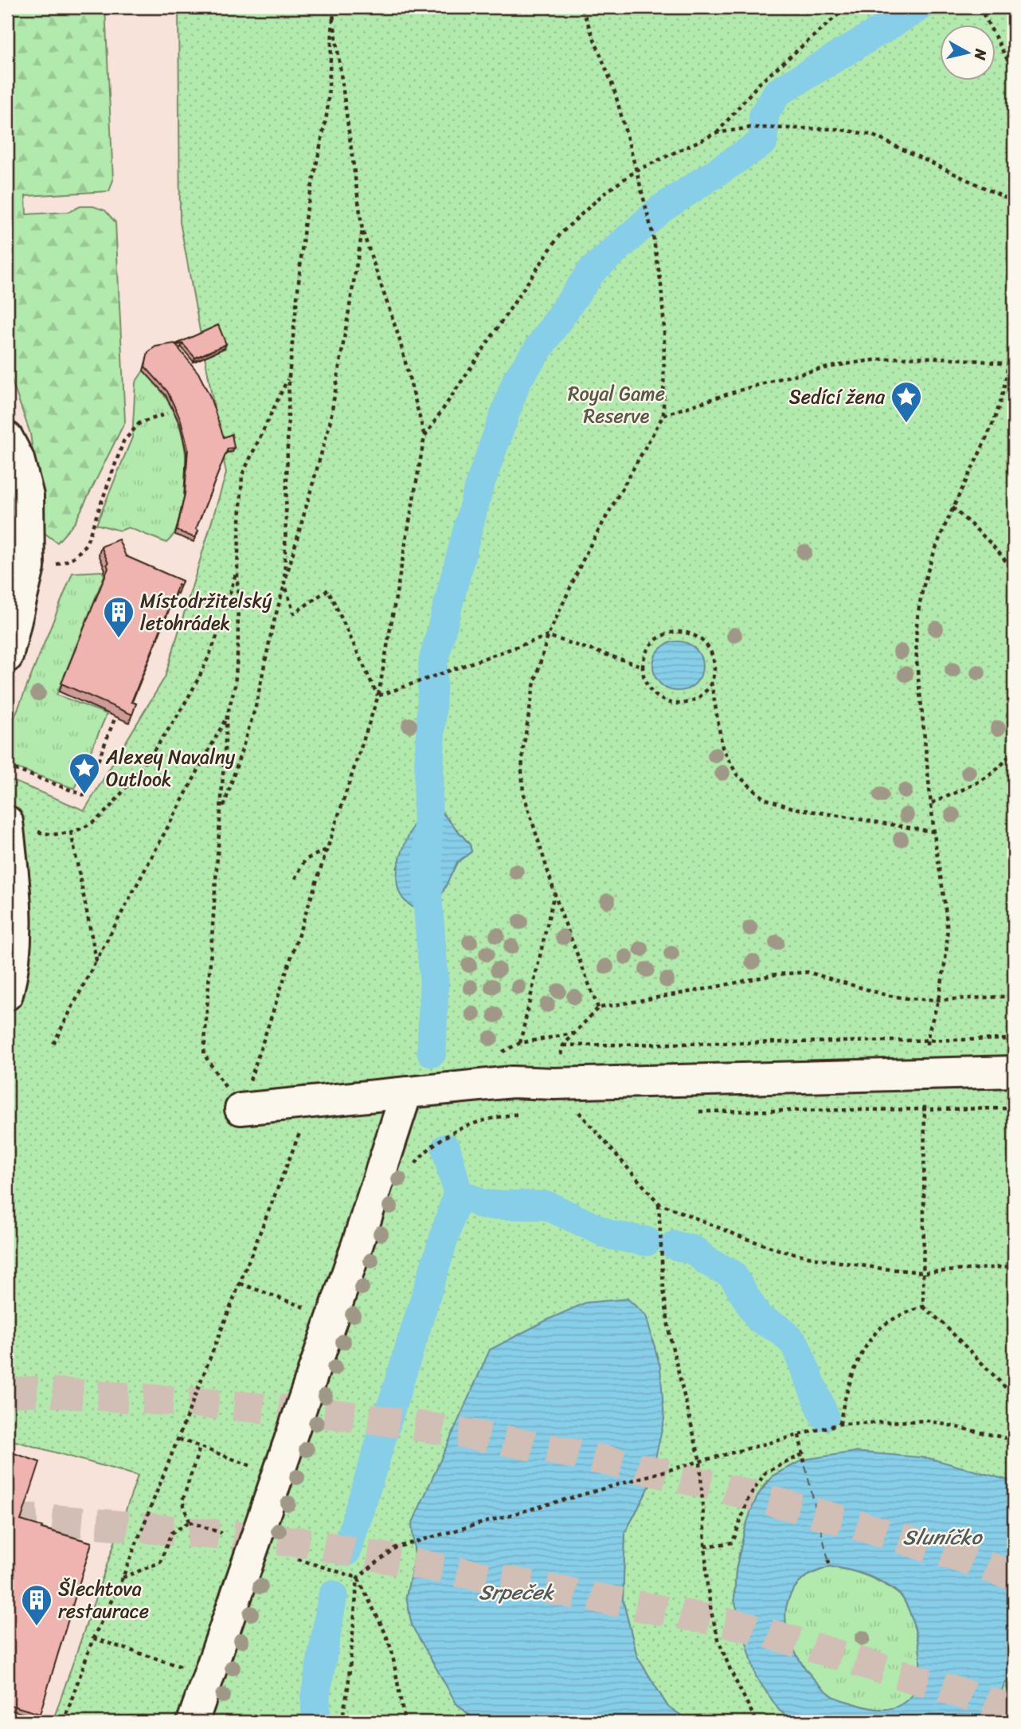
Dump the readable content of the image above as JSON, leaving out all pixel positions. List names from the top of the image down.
{
  "water": ["Sluníčko", "Srpeček"],
  "parks": ["Royal Game Reserve"],
  "places": {
    "place": ["Sedící žena", "Alexey Navalny Outlook"],
    "building": ["Místodržitelský letohrádek", "Šlechtova restaurace"]
  },
  "north": "right"
}
